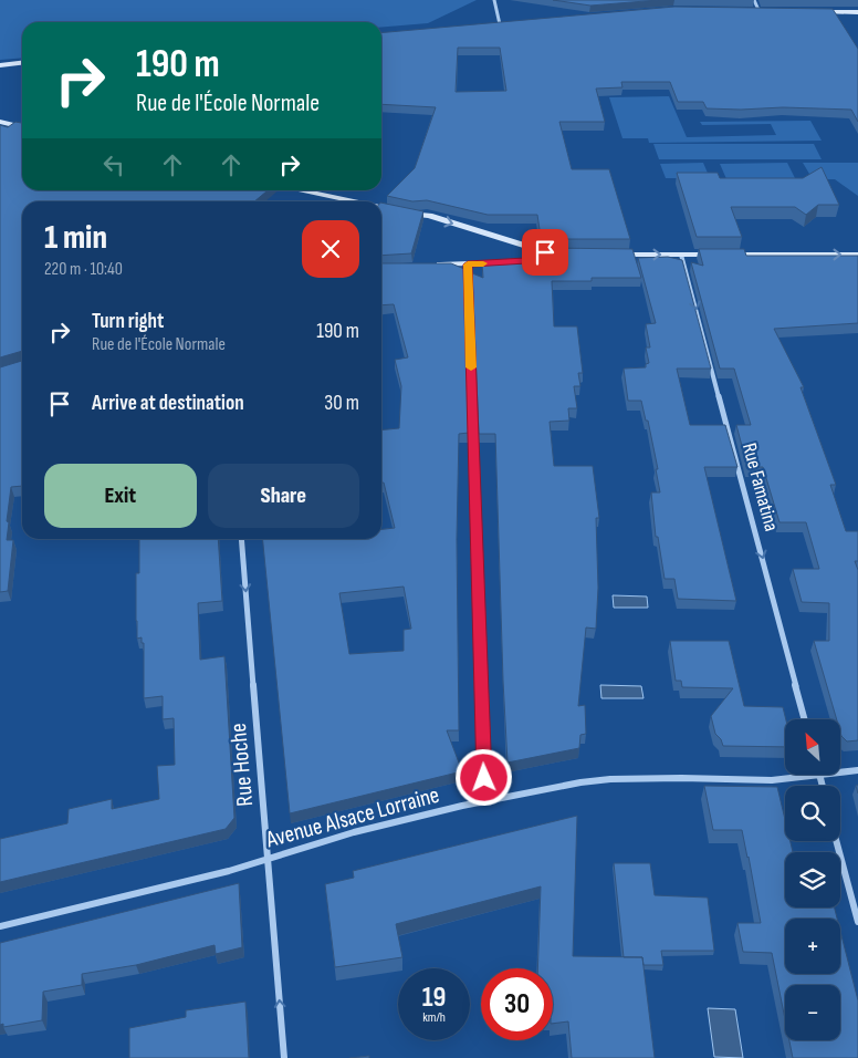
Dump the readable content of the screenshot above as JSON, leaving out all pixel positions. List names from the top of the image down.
{
  "streets": {
    "street": ["Rue Famatina", "Rue Hoche", "Avenue Alsace Lorraine"]
  },
  "crossings": [
    ["Rue Hoche", "Avenue Alsace Lorraine"]
  ],
  "one_way": ["Rue Famatina"],
  "north": "top left",
  "page": {
    "turn": ["190 m", "Rue de l'École Normale"],
    "heading": ["1 min", "220 m · 10:40"],
    "list": [
      {
        "name": "Turn right",
        "note": "Rue de l'École Normale",
        "value": "190 m"
      },
      {
        "name": "Arrive at destination",
        "value": "30 m"
      }
    ],
    "buttons": ["Exit", "Share"],
    "map_buttons": ["+", "−"],
    "speed": "19 km/h",
    "limit": "30"
  }
}
